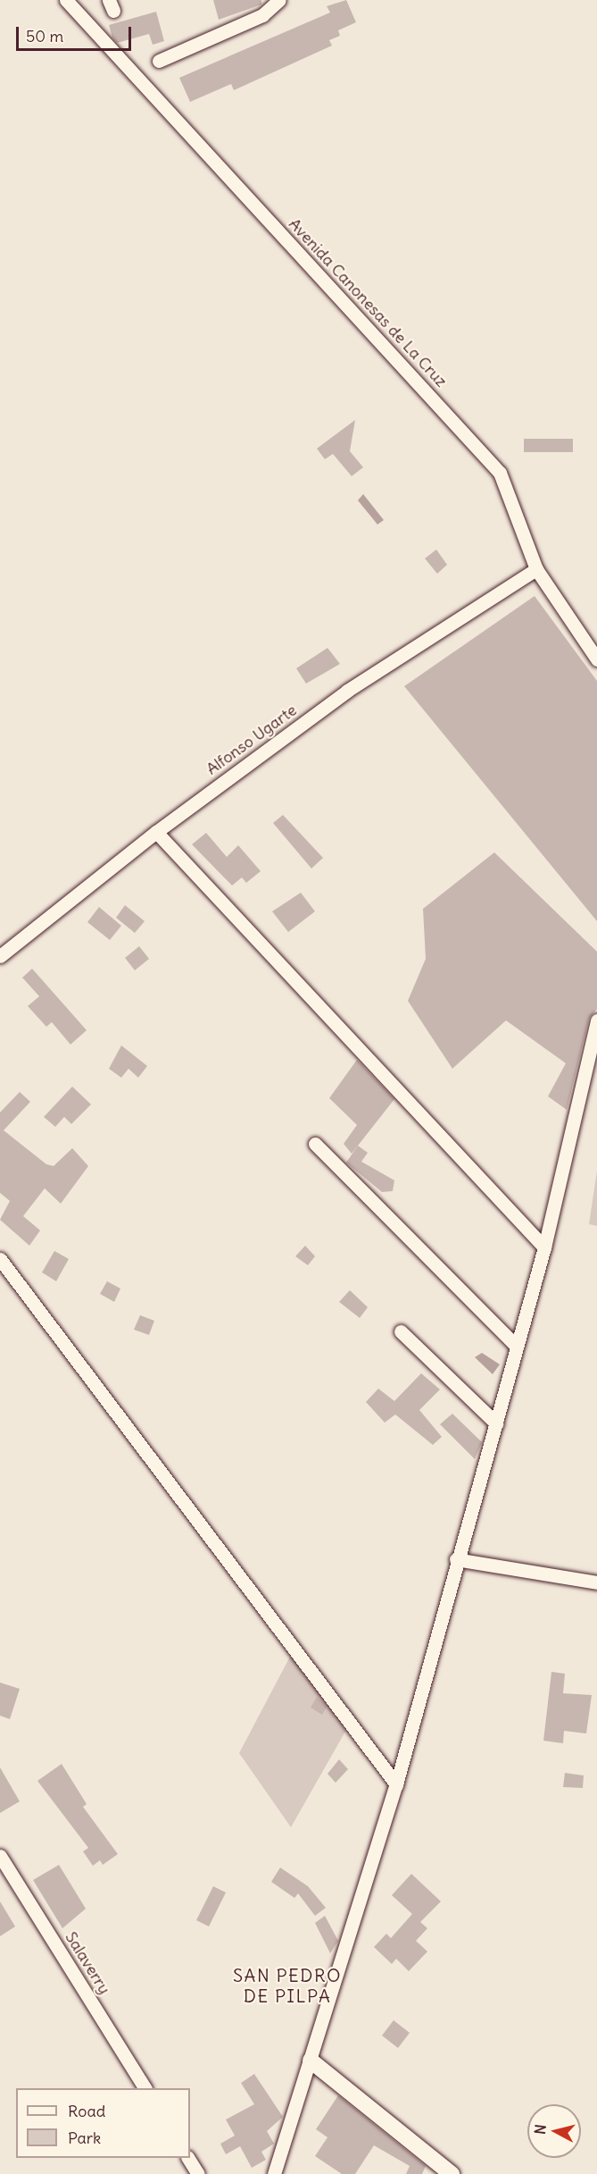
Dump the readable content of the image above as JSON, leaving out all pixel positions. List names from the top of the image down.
{
  "streets": {
    "street": ["Avenida Canonesas de La Cruz", "Alfonso Ugarte", "Salaverry"]
  },
  "crossings": [
    ["Avenida Canonesas de La Cruz", "Alfonso Ugarte"]
  ],
  "districts": ["SAN PEDRO DE PILPA"],
  "legend": ["Road", "Park"],
  "scale_bar": "50 m",
  "north": "left"
}
